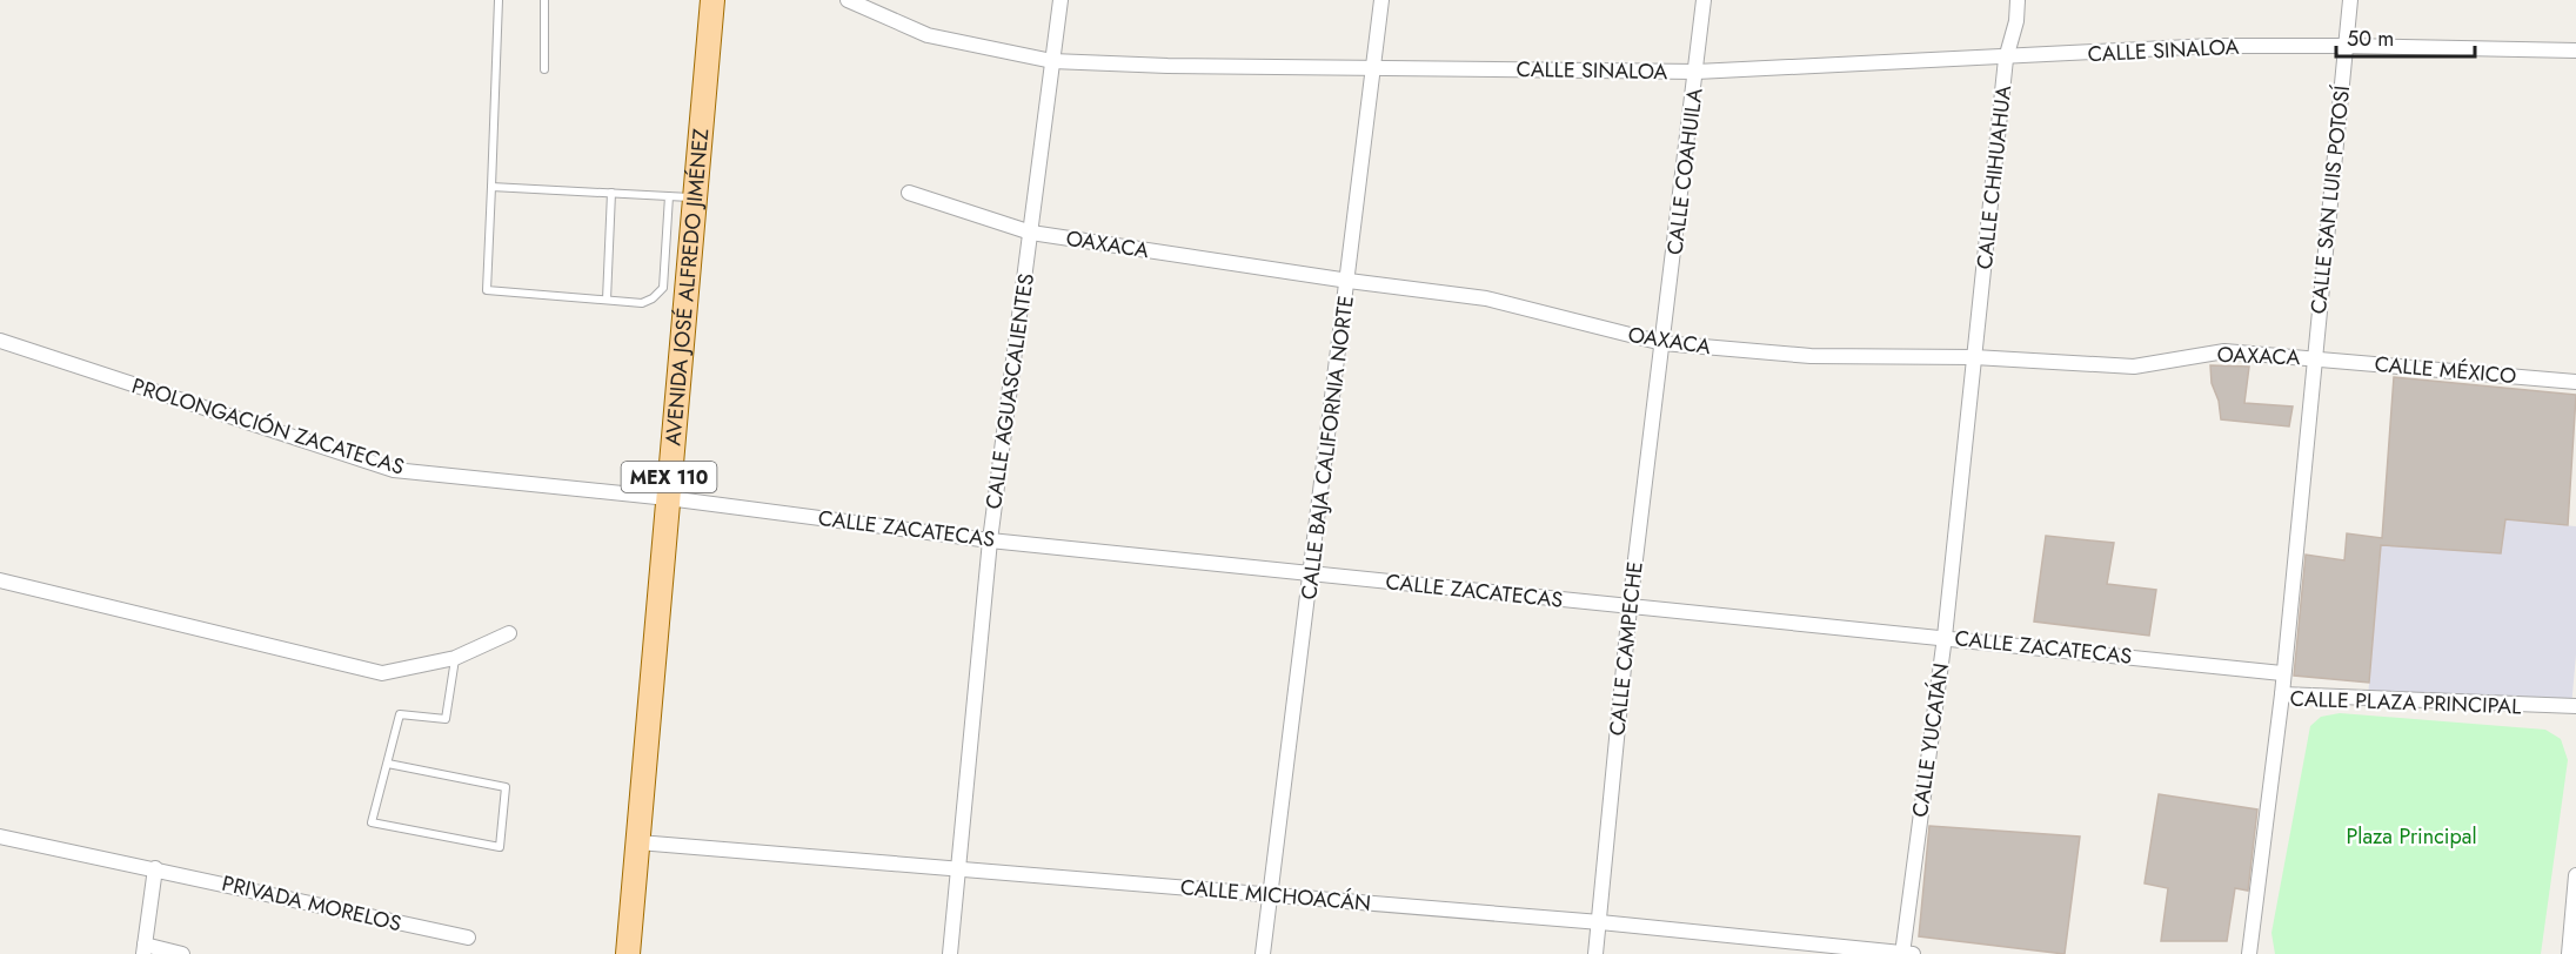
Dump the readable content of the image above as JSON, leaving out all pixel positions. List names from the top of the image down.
{
  "streets": {
    "main road": ["AVENIDA JOSÉ ALFREDO JIMÉNEZ", "MEX 110"],
    "street": [
      "CALLE SINALOA",
      "CALLE COAHUILA",
      "CALLE CHIHUAHUA",
      "CALLE SAN LUIS POTOSÍ",
      "OAXACA",
      "CALLE MÉXICO",
      "CALLE AGUASCALIENTES",
      "PROLONGACIÓN ZACATECAS",
      "CALLE BAJA CALIFORNIA NORTE",
      "CALLE ZACATECAS",
      "CALLE CAMPECHE",
      "CALLE PLAZA PRINCIPAL",
      "CALLE YUCATÁN",
      "CALLE MICHOACÁN",
      "PRIVADA MORELOS"
    ]
  },
  "crossings": [
    ["CALLE SINALOA", "CALLE COAHUILA"],
    ["CALLE SINALOA", "CALLE CHIHUAHUA"],
    ["CALLE SINALOA", "CALLE SAN LUIS POTOSÍ"],
    ["CALLE SINALOA", "CALLE AGUASCALIENTES"],
    ["CALLE SINALOA", "CALLE BAJA CALIFORNIA NORTE"],
    ["CALLE COAHUILA", "OAXACA"],
    ["CALLE COAHUILA", "CALLE CAMPECHE"],
    ["CALLE CHIHUAHUA", "OAXACA"],
    ["CALLE CHIHUAHUA", "CALLE YUCATÁN"],
    ["CALLE SAN LUIS POTOSÍ", "OAXACA"],
    ["CALLE SAN LUIS POTOSÍ", "CALLE MÉXICO"],
    ["CALLE SAN LUIS POTOSÍ", "CALLE ZACATECAS"],
    ["CALLE SAN LUIS POTOSÍ", "CALLE PLAZA PRINCIPAL"],
    ["OAXACA", "CALLE MÉXICO"],
    ["OAXACA", "CALLE AGUASCALIENTES"],
    ["OAXACA", "CALLE BAJA CALIFORNIA NORTE"],
    ["OAXACA", "CALLE CAMPECHE"],
    ["OAXACA", "CALLE YUCATÁN"],
    ["AVENIDA JOSÉ ALFREDO JIMÉNEZ", "PROLONGACIÓN ZACATECAS"],
    ["AVENIDA JOSÉ ALFREDO JIMÉNEZ", "CALLE ZACATECAS"],
    ["AVENIDA JOSÉ ALFREDO JIMÉNEZ", "CALLE MICHOACÁN"],
    ["CALLE AGUASCALIENTES", "CALLE ZACATECAS"],
    ["CALLE AGUASCALIENTES", "CALLE MICHOACÁN"],
    ["PROLONGACIÓN ZACATECAS", "CALLE ZACATECAS"],
    ["CALLE BAJA CALIFORNIA NORTE", "CALLE ZACATECAS"],
    ["CALLE BAJA CALIFORNIA NORTE", "CALLE MICHOACÁN"],
    ["CALLE ZACATECAS", "CALLE CAMPECHE"],
    ["CALLE ZACATECAS", "CALLE YUCATÁN"],
    ["CALLE CAMPECHE", "CALLE MICHOACÁN"],
    ["CALLE YUCATÁN", "CALLE MICHOACÁN"]
  ],
  "parks": ["Plaza Principal"],
  "scale_bar": "50 m"
}
